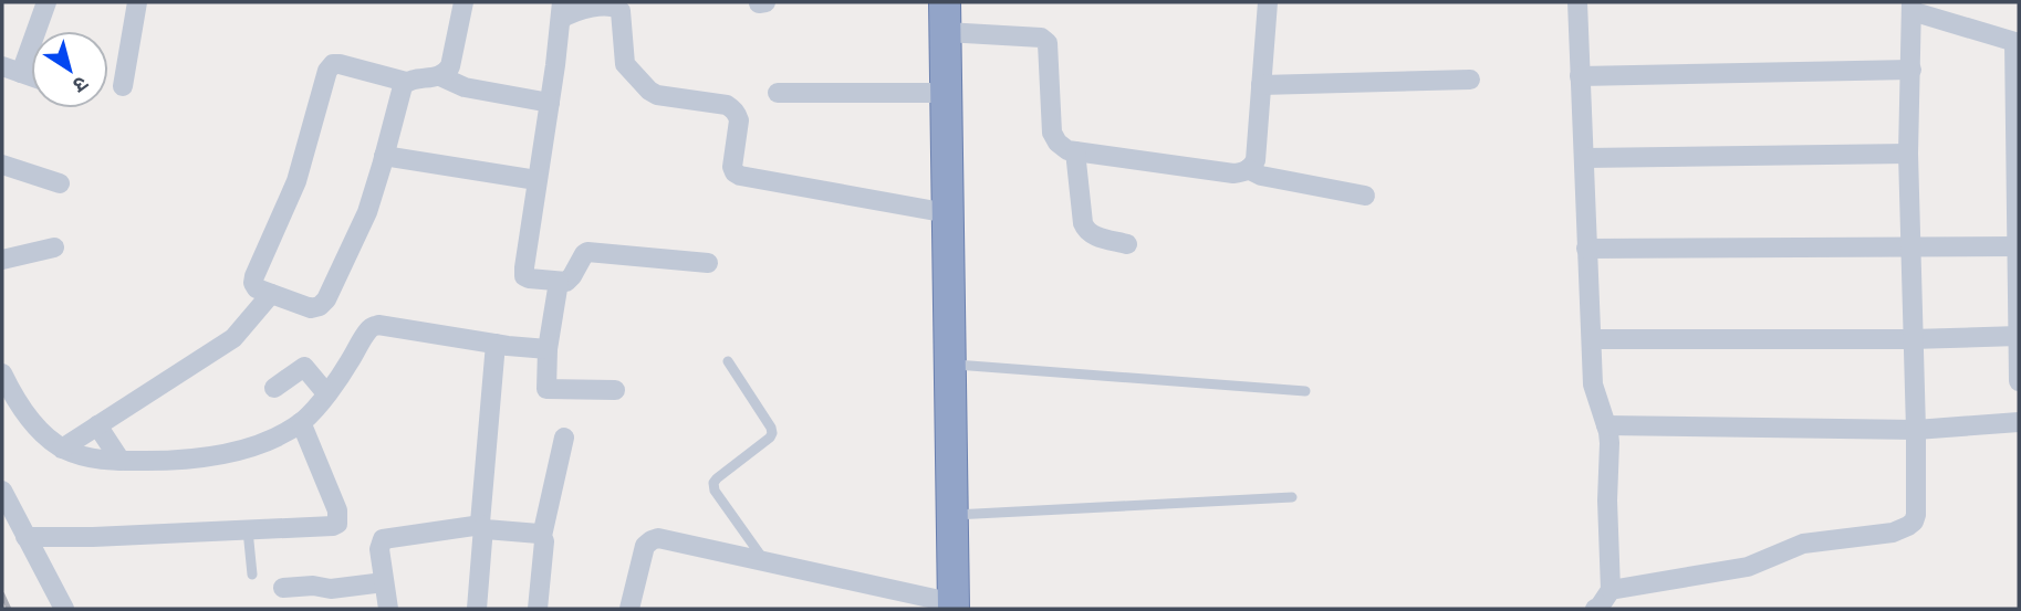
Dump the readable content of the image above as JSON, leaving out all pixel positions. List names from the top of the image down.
{
  "north": "bottom right"
}
